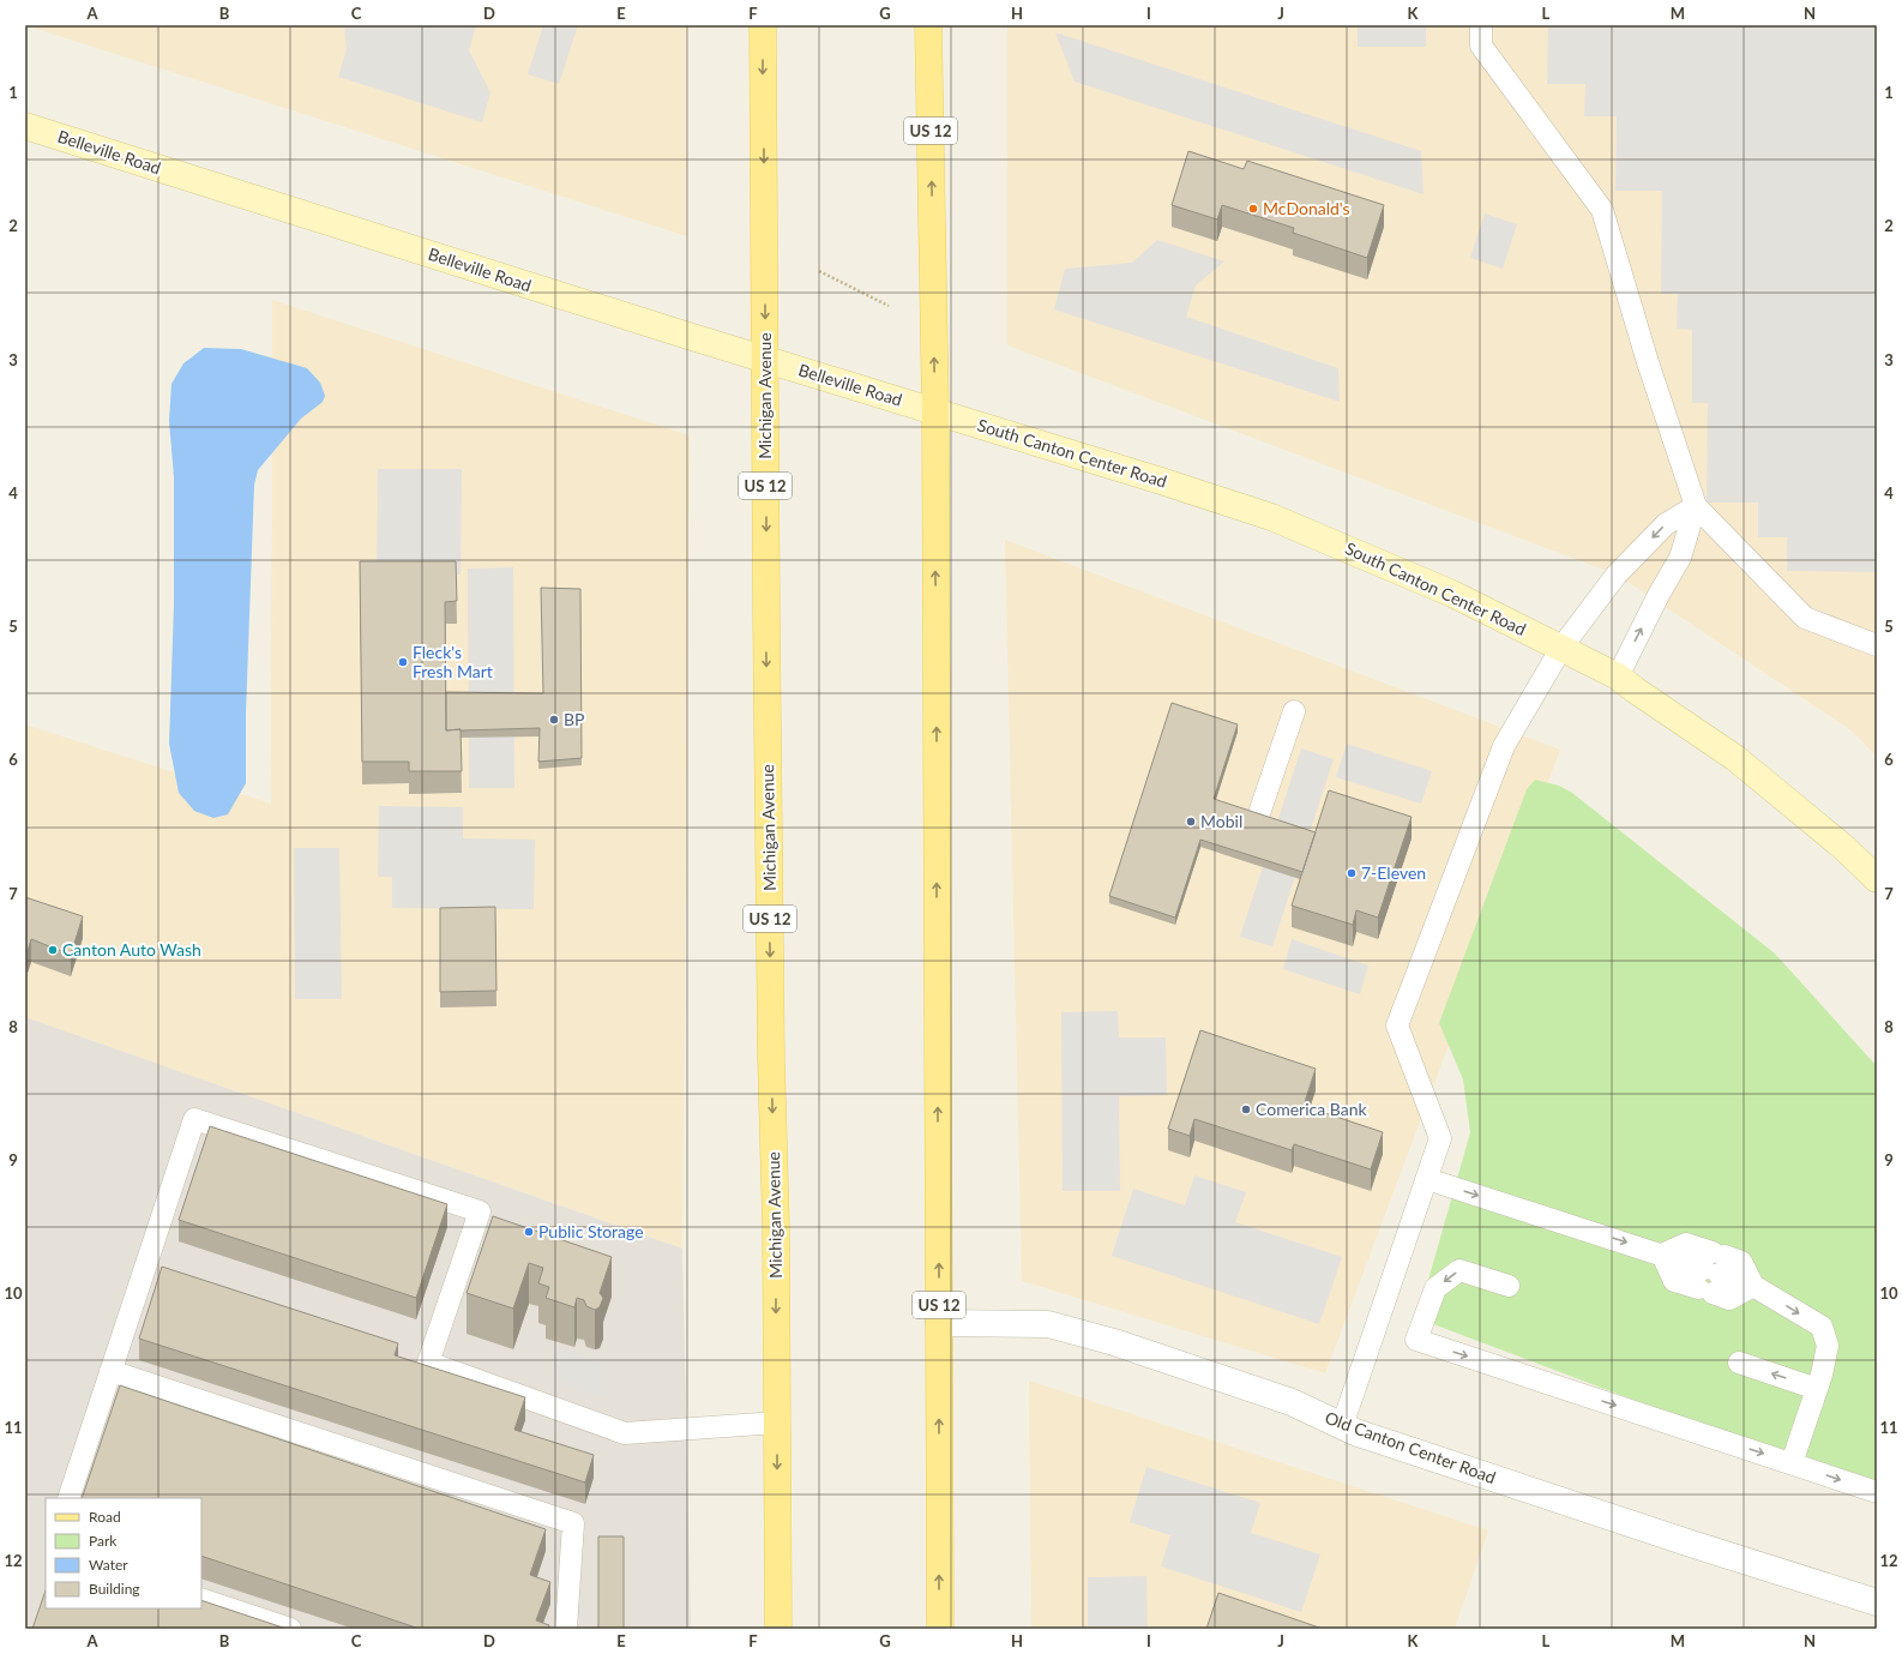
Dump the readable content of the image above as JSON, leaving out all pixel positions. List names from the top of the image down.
{
  "streets": {
    "main road": [
      "US 12",
      "Belleville Road",
      "Michigan Avenue",
      "South Canton Center Road"
    ],
    "street": ["Old Canton Center Road"]
  },
  "crossings": [
    ["US 12", "Belleville Road"],
    ["US 12", "South Canton Center Road"],
    ["US 12", "Old Canton Center Road"],
    ["Belleville Road", "Michigan Avenue"],
    ["Belleville Road", "South Canton Center Road"]
  ],
  "places": [
    "McDonald's",
    "Fleck's Fresh Mart",
    "BP",
    "Mobil",
    "7-Eleven",
    "Canton Auto Wash",
    "Comerica Bank",
    "Public Storage"
  ],
  "legend": [
    "Road",
    "Park",
    "Water",
    "Building"
  ],
  "grid": {
    "columns": [
      "A",
      "B",
      "C",
      "D",
      "E",
      "F",
      "G",
      "H",
      "I",
      "J",
      "K",
      "L",
      "M",
      "N"
    ],
    "rows": [
      "1",
      "2",
      "3",
      "4",
      "5",
      "6",
      "7",
      "8",
      "9",
      "10",
      "11",
      "12"
    ]
  }
}
